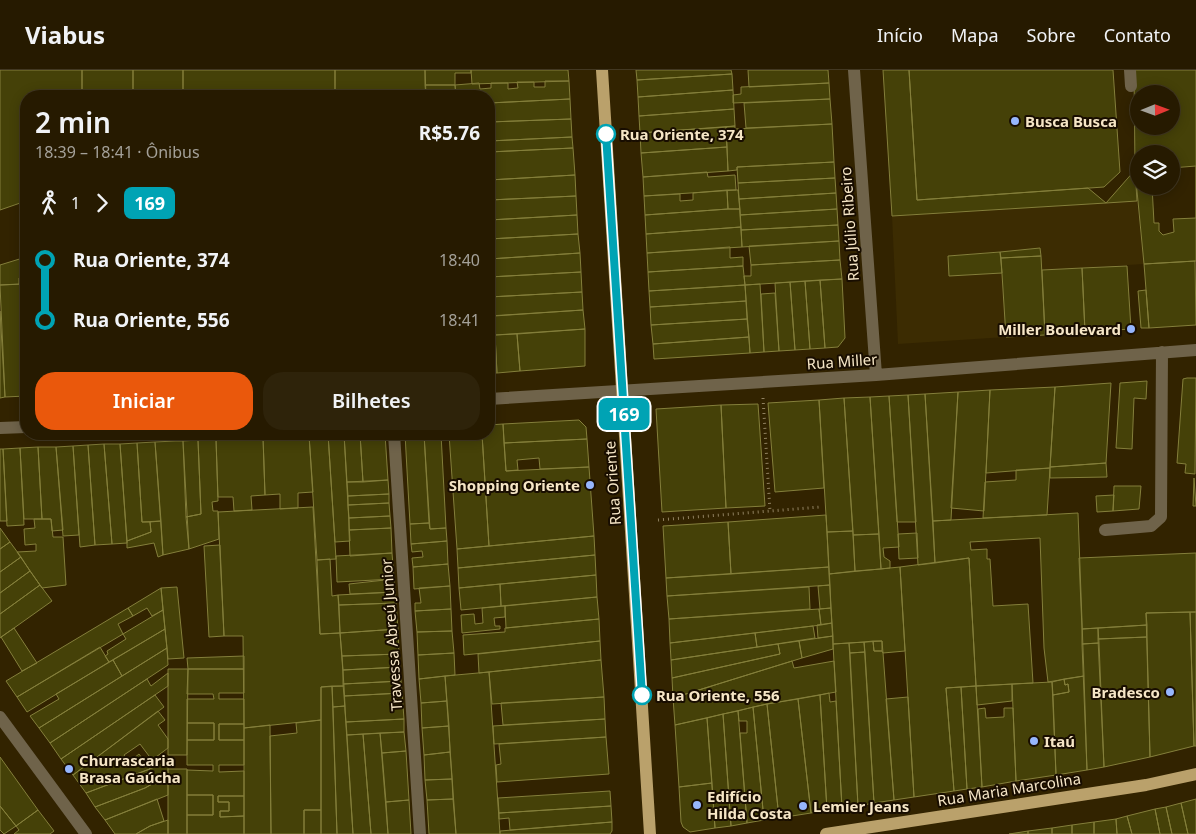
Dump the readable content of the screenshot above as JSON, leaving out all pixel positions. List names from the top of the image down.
{
  "streets": {
    "main road": ["Rua Oriente", "Rua Maria Marcolina"],
    "street": ["Rua Júlio Ribeiro", "Rua Miller", "Travessa Abreú Junior"]
  },
  "crossings": [
    ["Rua Júlio Ribeiro", "Rua Miller"],
    ["Rua Miller", "Rua Oriente"]
  ],
  "places": [
    "Busca Busca",
    "Rua Oriente, 374",
    "Miller Boulevard",
    "Shopping Oriente",
    "Bradesco",
    "Rua Oriente, 556",
    "Itaú",
    "Churrascaria Brasa Gaúcha",
    "Edifício Hilda Costa",
    "Lemier Jeans"
  ],
  "lines": ["bus line 169"],
  "north": "right",
  "page": {
    "header": "Viabus",
    "nav": [
      "Início",
      "Mapa",
      "Sobre",
      "Contato"
    ],
    "on_map": "169",
    "heading": ["2 min", "18:39 – 18:41 · Ônibus", "R$5.76"],
    "legs": ["1", "169"],
    "list": [
      {
        "name": "Rua Oriente, 374",
        "value": "18:40"
      },
      {
        "name": "Rua Oriente, 556",
        "value": "18:41"
      }
    ],
    "buttons": ["Iniciar", "Bilhetes"]
  }
}
